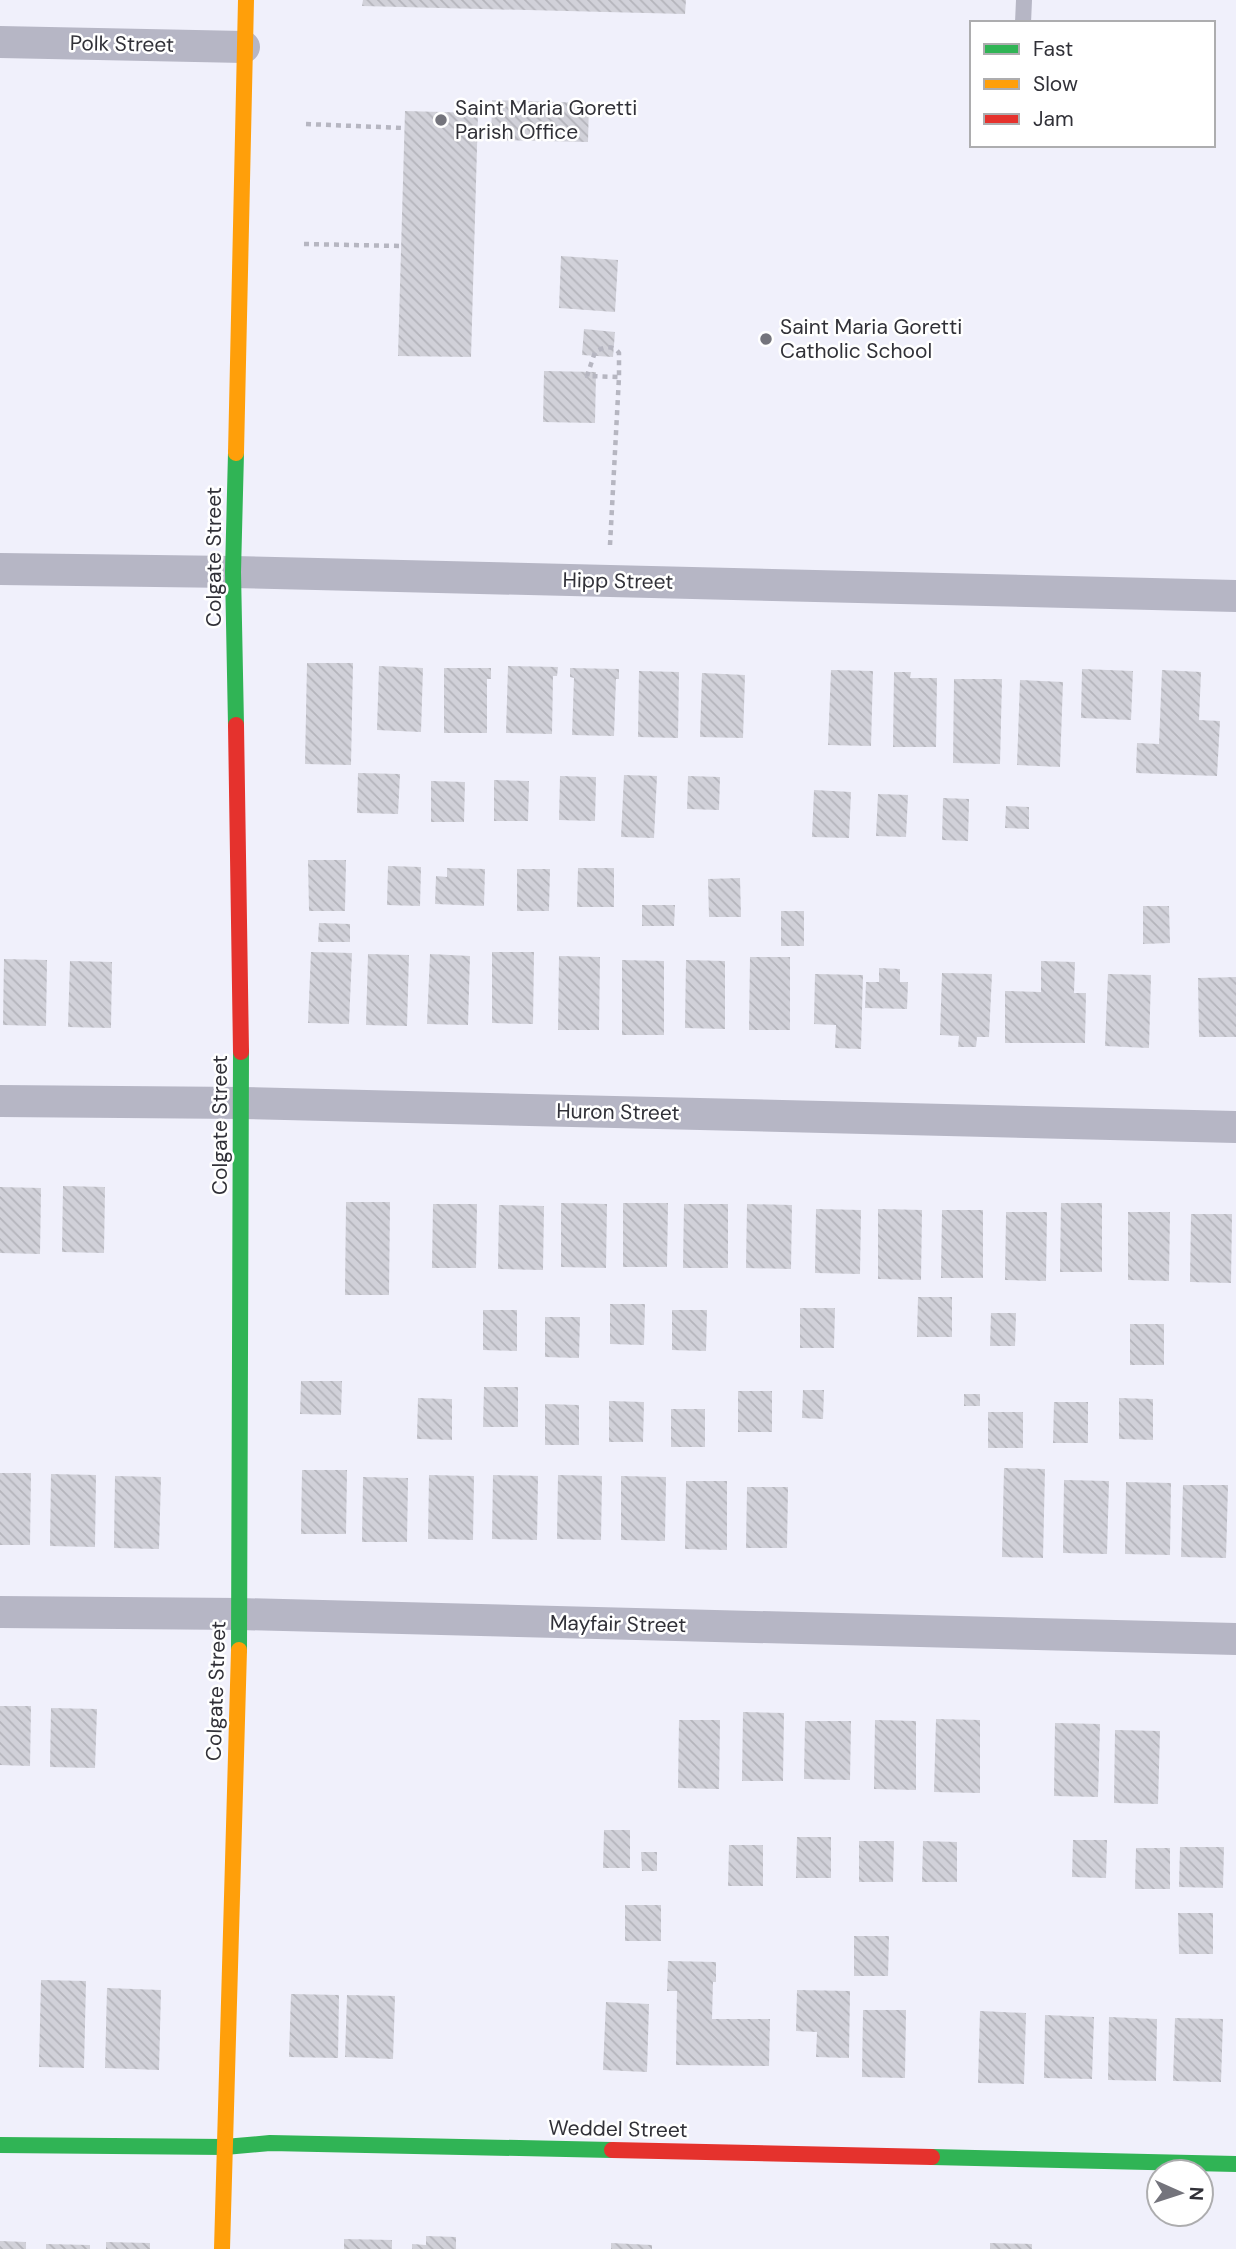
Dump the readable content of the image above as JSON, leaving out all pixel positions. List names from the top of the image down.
{
  "streets": {
    "street": [
      "Polk Street",
      "Colgate Street",
      "Hipp Street",
      "Huron Street",
      "Mayfair Street",
      "Weddel Street"
    ]
  },
  "crossings": [
    ["Polk Street", "Colgate Street"],
    ["Colgate Street", "Hipp Street"],
    ["Colgate Street", "Huron Street"],
    ["Colgate Street", "Mayfair Street"],
    ["Colgate Street", "Weddel Street"]
  ],
  "places": ["Saint Maria Goretti Parish Office", "Saint Maria Goretti Catholic School"],
  "legend": ["Fast", "Slow", "Jam"],
  "north": "right"
}
